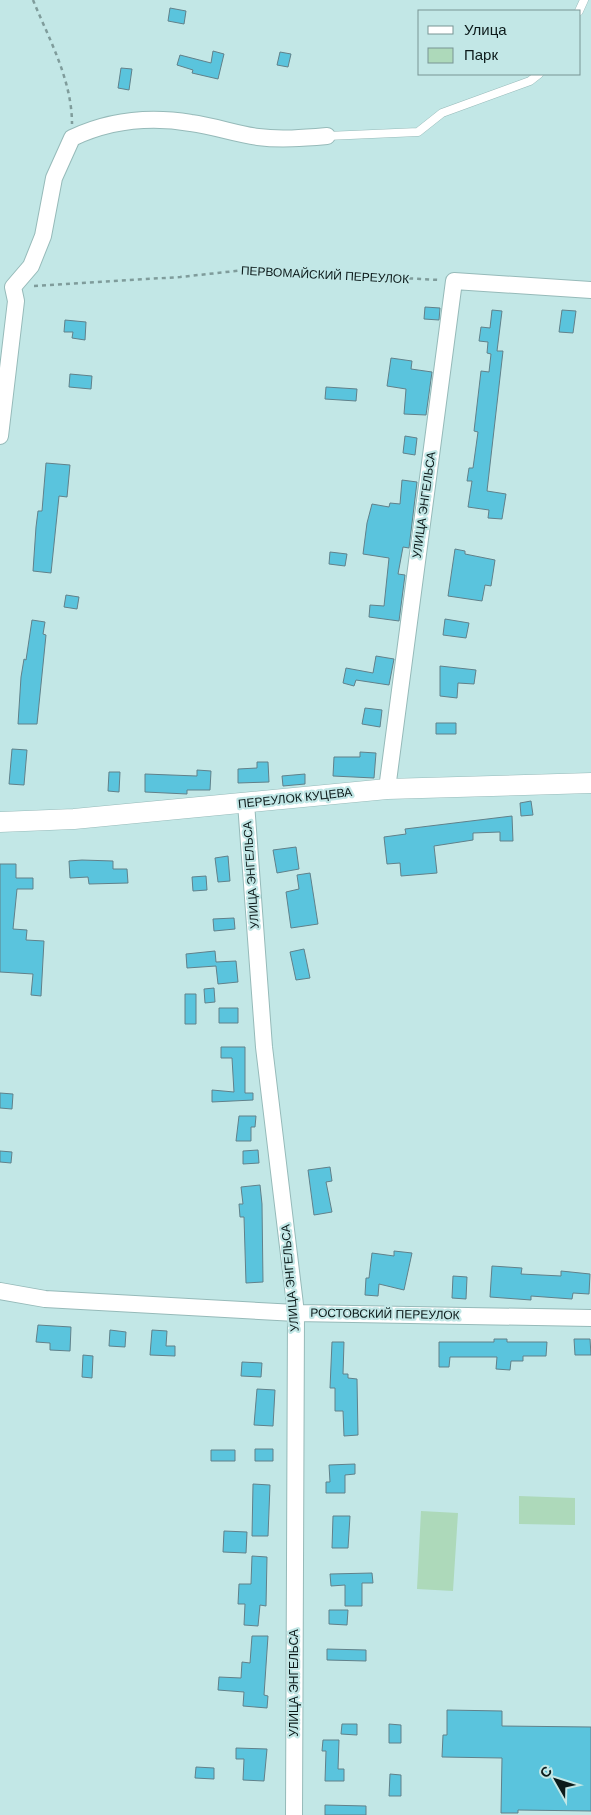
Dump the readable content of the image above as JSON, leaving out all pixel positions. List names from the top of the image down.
{
  "streets": {
    "street": ["УЛИЦА ЭНГЕЛЬСА", "ПЕРЕУЛОК КУЦЕВА", "РОСТОВСКИЙ ПЕРЕУЛОК"],
    "path": ["ПЕРВОМАЙСКИЙ ПЕРЕУЛОК"]
  },
  "crossings": [
    ["ПЕРВОМАЙСКИЙ ПЕРЕУЛОК", "УЛИЦА ЭНГЕЛЬСА"],
    ["УЛИЦА ЭНГЕЛЬСА", "ПЕРЕУЛОК КУЦЕВА"],
    ["УЛИЦА ЭНГЕЛЬСА", "РОСТОВСКИЙ ПЕРЕУЛОК"]
  ],
  "legend": ["Улица", "Парк"],
  "north": "top left"
}
